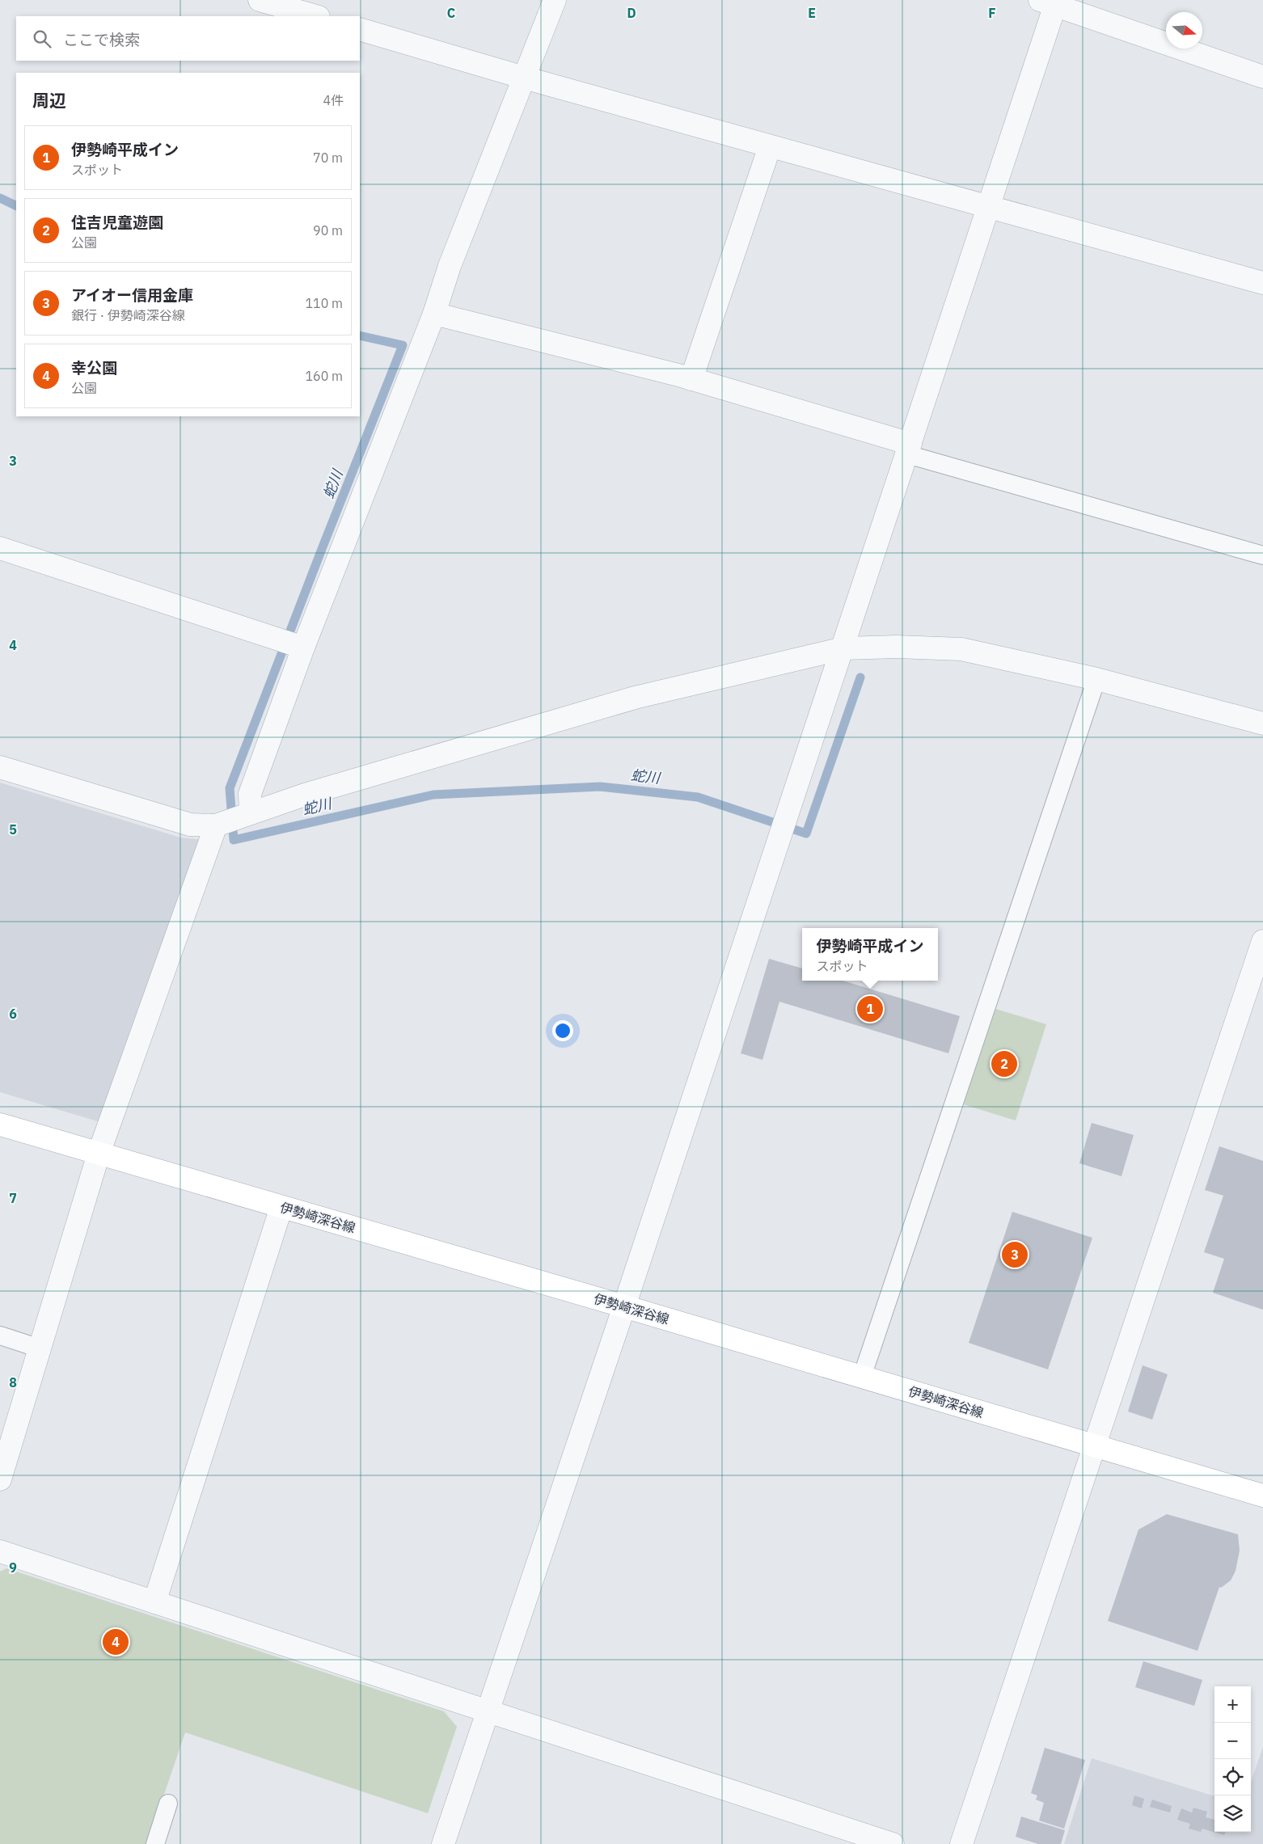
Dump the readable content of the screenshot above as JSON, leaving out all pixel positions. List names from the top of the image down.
{
  "streets": {
    "main road": ["伊勢崎深谷線"]
  },
  "water": ["蛇川"],
  "north": "right",
  "page": {
    "search": "ここで検索",
    "heading": ["周辺", "4件"],
    "list": [
      {
        "mark": "1",
        "name": "伊勢崎平成イン",
        "note": "スポット",
        "value": "70 m"
      },
      {
        "mark": "2",
        "name": "住吉児童遊園",
        "note": "公園",
        "value": "90 m"
      },
      {
        "mark": "3",
        "name": "アイオー信用金庫",
        "note": "銀行 · 伊勢崎深谷線",
        "value": "110 m"
      },
      {
        "mark": "4",
        "name": "幸公園",
        "note": "公園",
        "value": "160 m"
      }
    ],
    "popup": ["伊勢崎平成イン", "スポット"],
    "pins": [
      "1",
      "2",
      "3",
      "4"
    ],
    "map_buttons": ["+", "−"]
  },
  "grid": {
    "columns": [
      "C",
      "D",
      "E",
      "F"
    ],
    "rows": [
      "3",
      "4",
      "5",
      "6",
      "7",
      "8",
      "9"
    ]
  }
}
